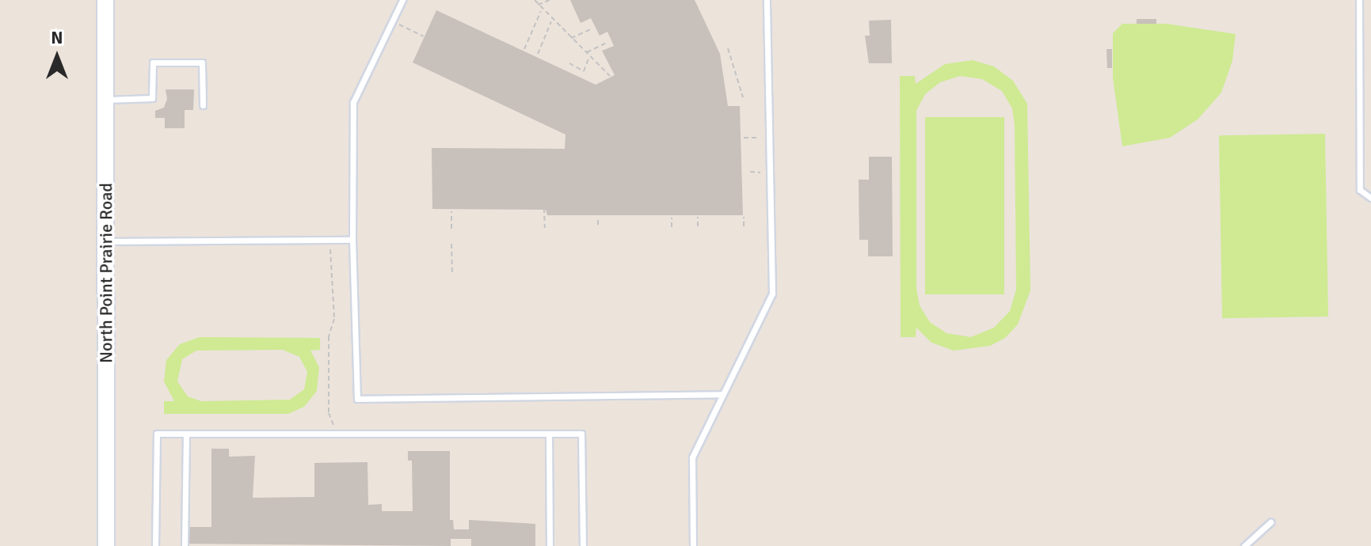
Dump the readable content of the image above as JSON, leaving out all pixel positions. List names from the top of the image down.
{
  "streets": {
    "street": ["North Point Prairie Road"]
  },
  "north": "top"
}
